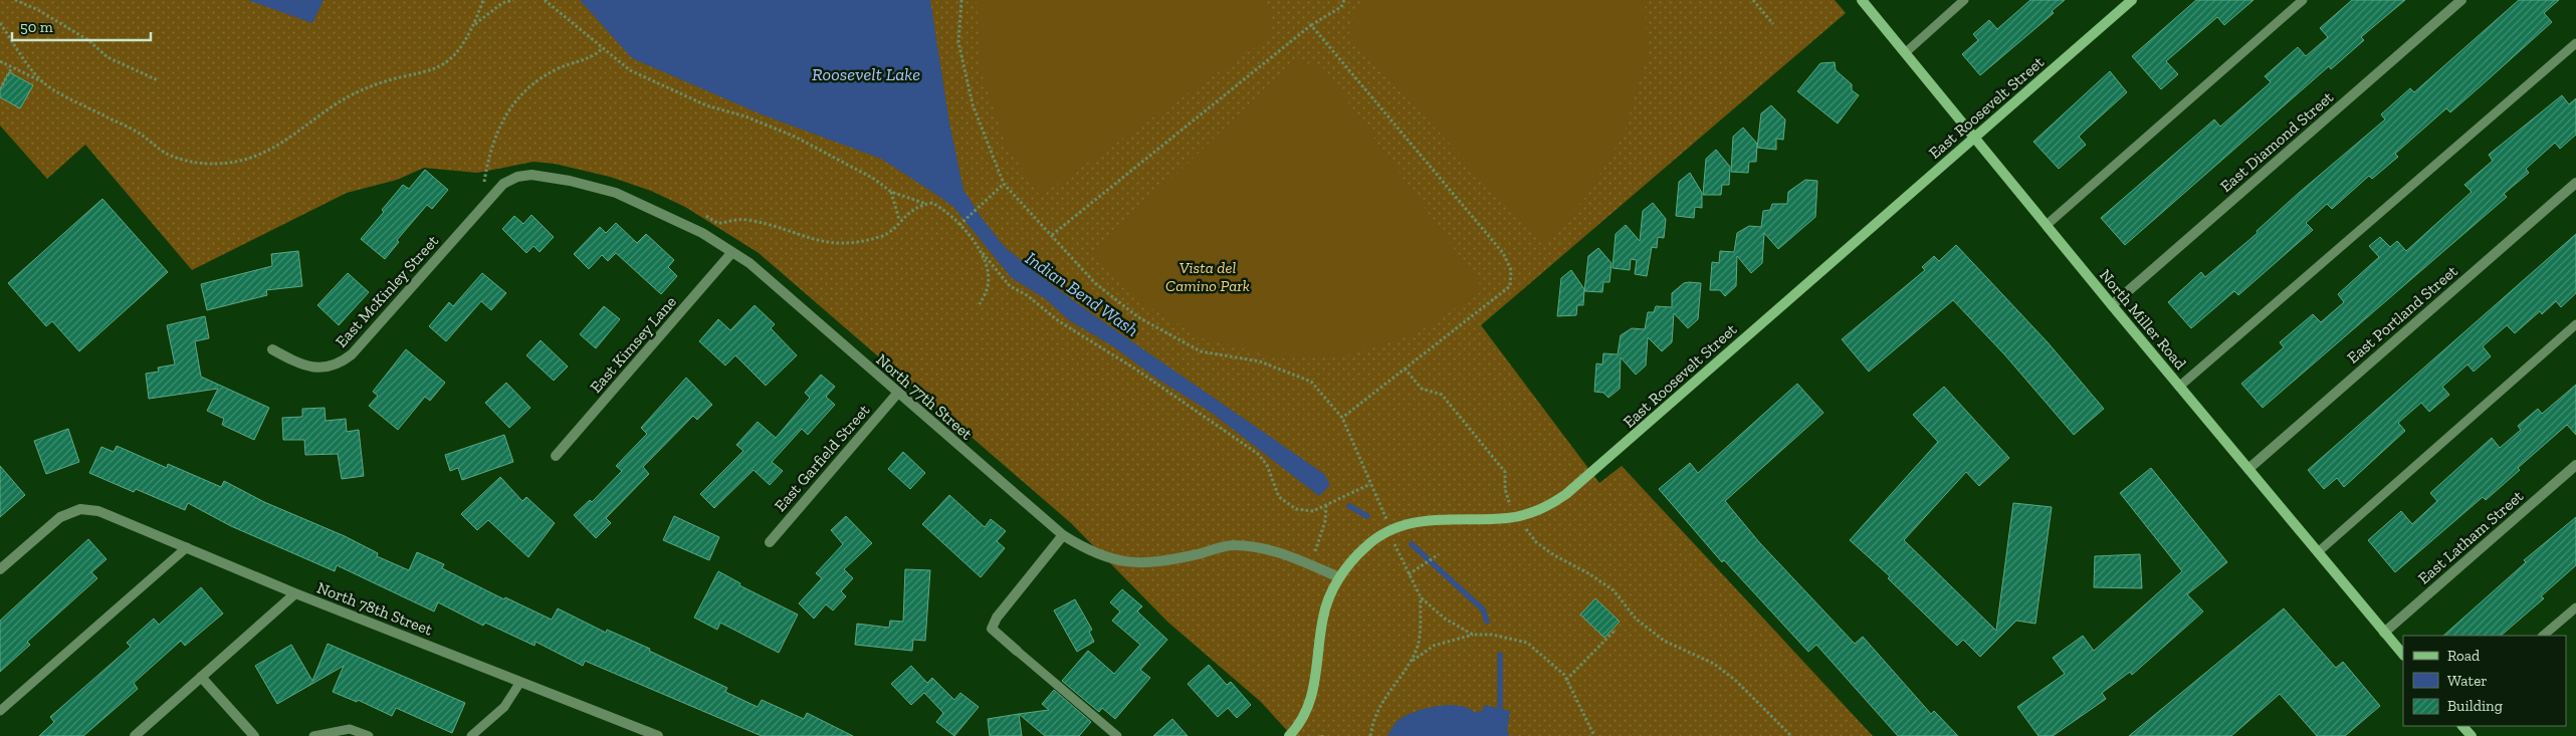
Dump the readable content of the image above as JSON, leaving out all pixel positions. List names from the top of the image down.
{
  "streets": {
    "street": [
      "East Roosevelt Street",
      "East Diamond Street",
      "East McKinley Street",
      "East Portland Street",
      "North Miller Road",
      "East Kimsey Lane",
      "North 77th Street",
      "East Garfield Street",
      "East Latham Street",
      "North 78th Street"
    ]
  },
  "crossings": [
    ["East Roosevelt Street", "North Miller Road"],
    ["East Roosevelt Street", "North 77th Street"],
    ["East Diamond Street", "North Miller Road"],
    ["East McKinley Street", "North 77th Street"],
    ["East Portland Street", "North Miller Road"],
    ["North Miller Road", "East Latham Street"],
    ["East Kimsey Lane", "North 77th Street"],
    ["North 77th Street", "East Garfield Street"]
  ],
  "water": ["Roosevelt Lake", "Indian Bend Wash"],
  "parks": ["Vista del Camino Park"],
  "legend": ["Road", "Water", "Building"],
  "scale_bar": "50 m"
}
